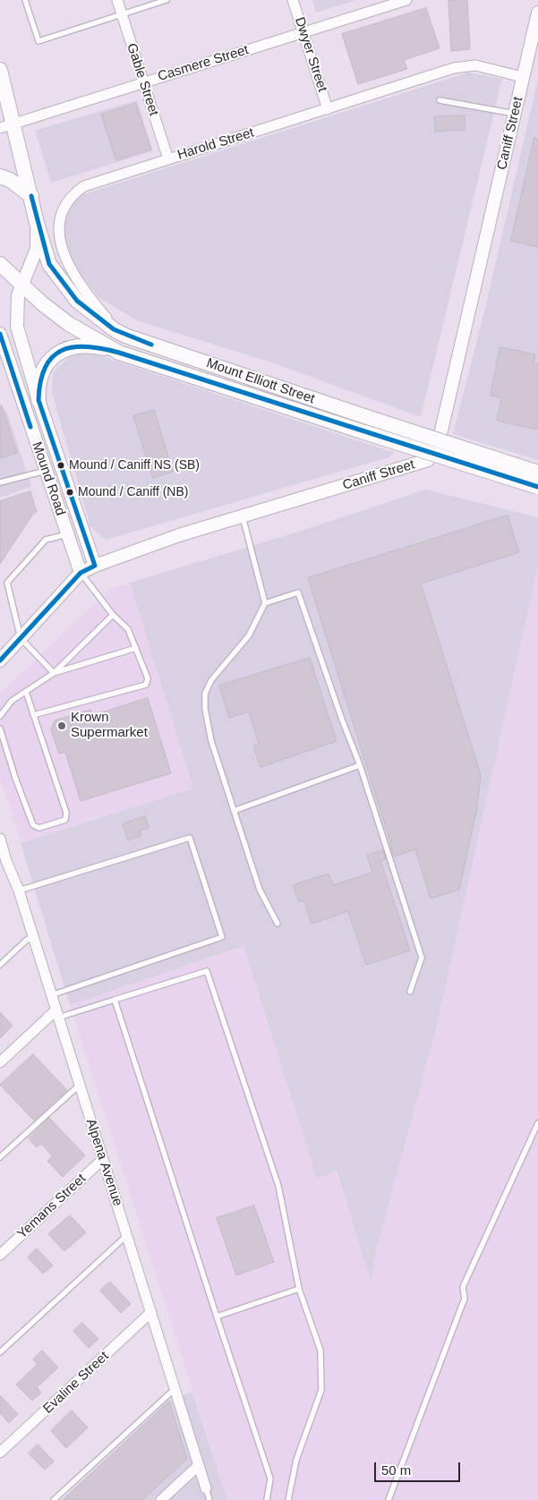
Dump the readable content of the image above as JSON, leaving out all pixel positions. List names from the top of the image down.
{
  "streets": {
    "main road": ["Mount Elliott Street", "Mound Road"],
    "street": [
      "Dwyer Street",
      "Casmere Street",
      "Gable Street",
      "Caniff Street",
      "Harold Street",
      "Alpena Avenue",
      "Yemans Street",
      "Evaline Street"
    ]
  },
  "crossings": [
    ["Dwyer Street", "Casmere Street"],
    ["Dwyer Street", "Harold Street"],
    ["Casmere Street", "Gable Street"],
    ["Casmere Street", "Mound Road"],
    ["Gable Street", "Harold Street"],
    ["Caniff Street", "Harold Street"],
    ["Caniff Street", "Mound Road"],
    ["Harold Street", "Mount Elliott Street"],
    ["Mount Elliott Street", "Mound Road"],
    ["Alpena Avenue", "Yemans Street"],
    ["Alpena Avenue", "Evaline Street"]
  ],
  "places": ["Mound / Caniff NS (SB)", "Mound / Caniff (NB)", "Krown Supermarket"],
  "scale_bar": "50 m"
}
